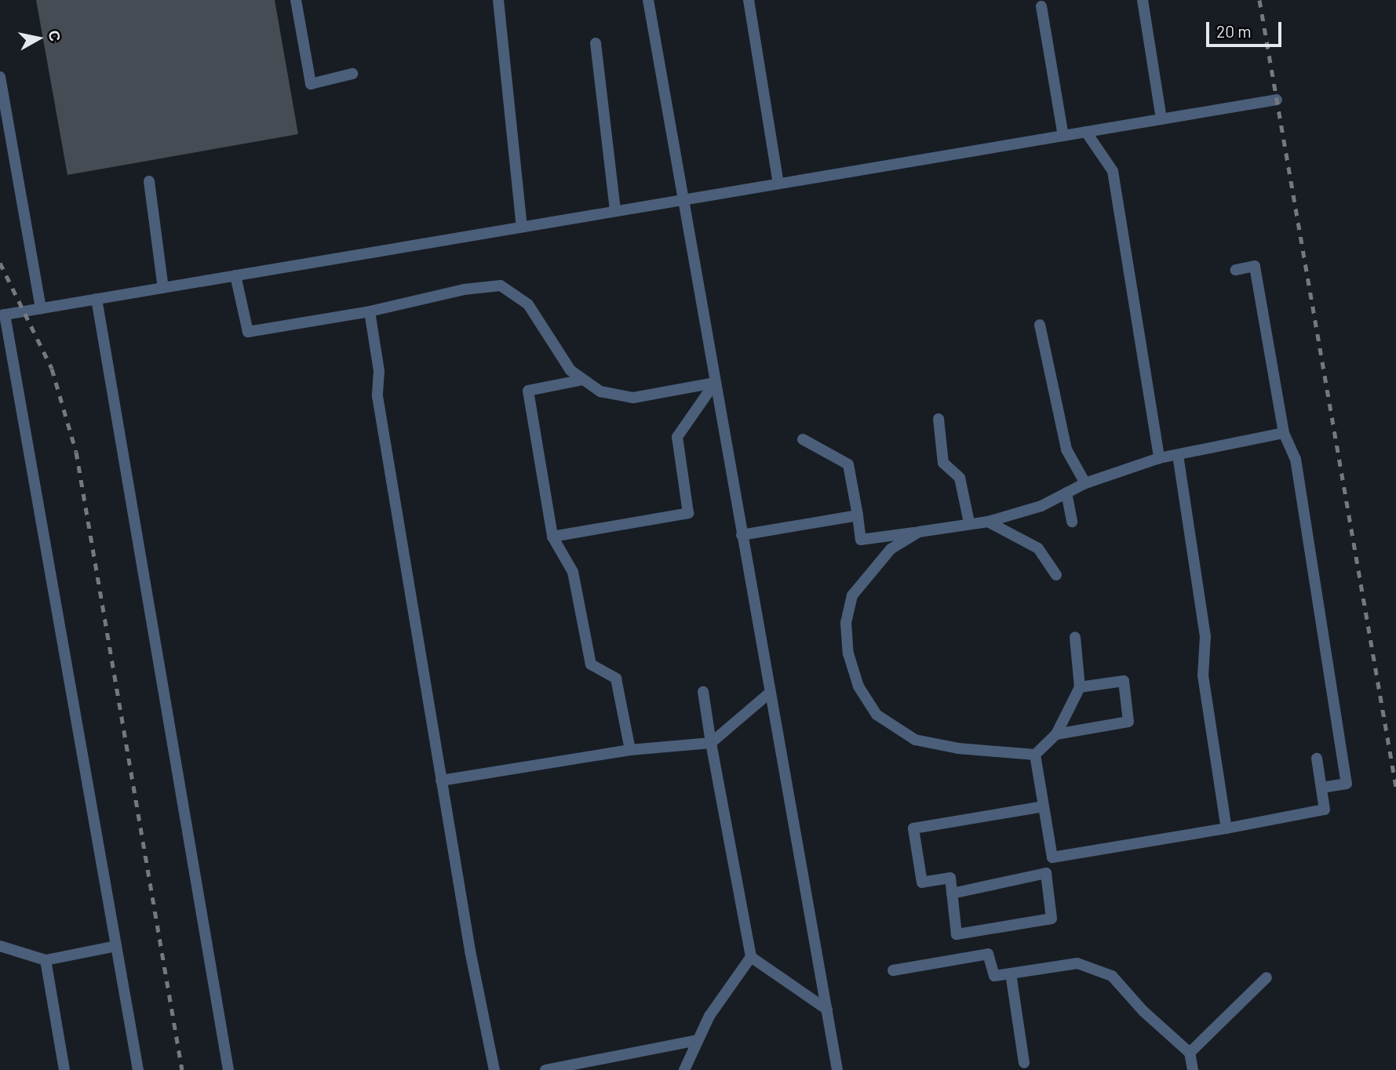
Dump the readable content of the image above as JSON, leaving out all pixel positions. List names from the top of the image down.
{
  "scale_bar": "20 m",
  "north": "right"
}
